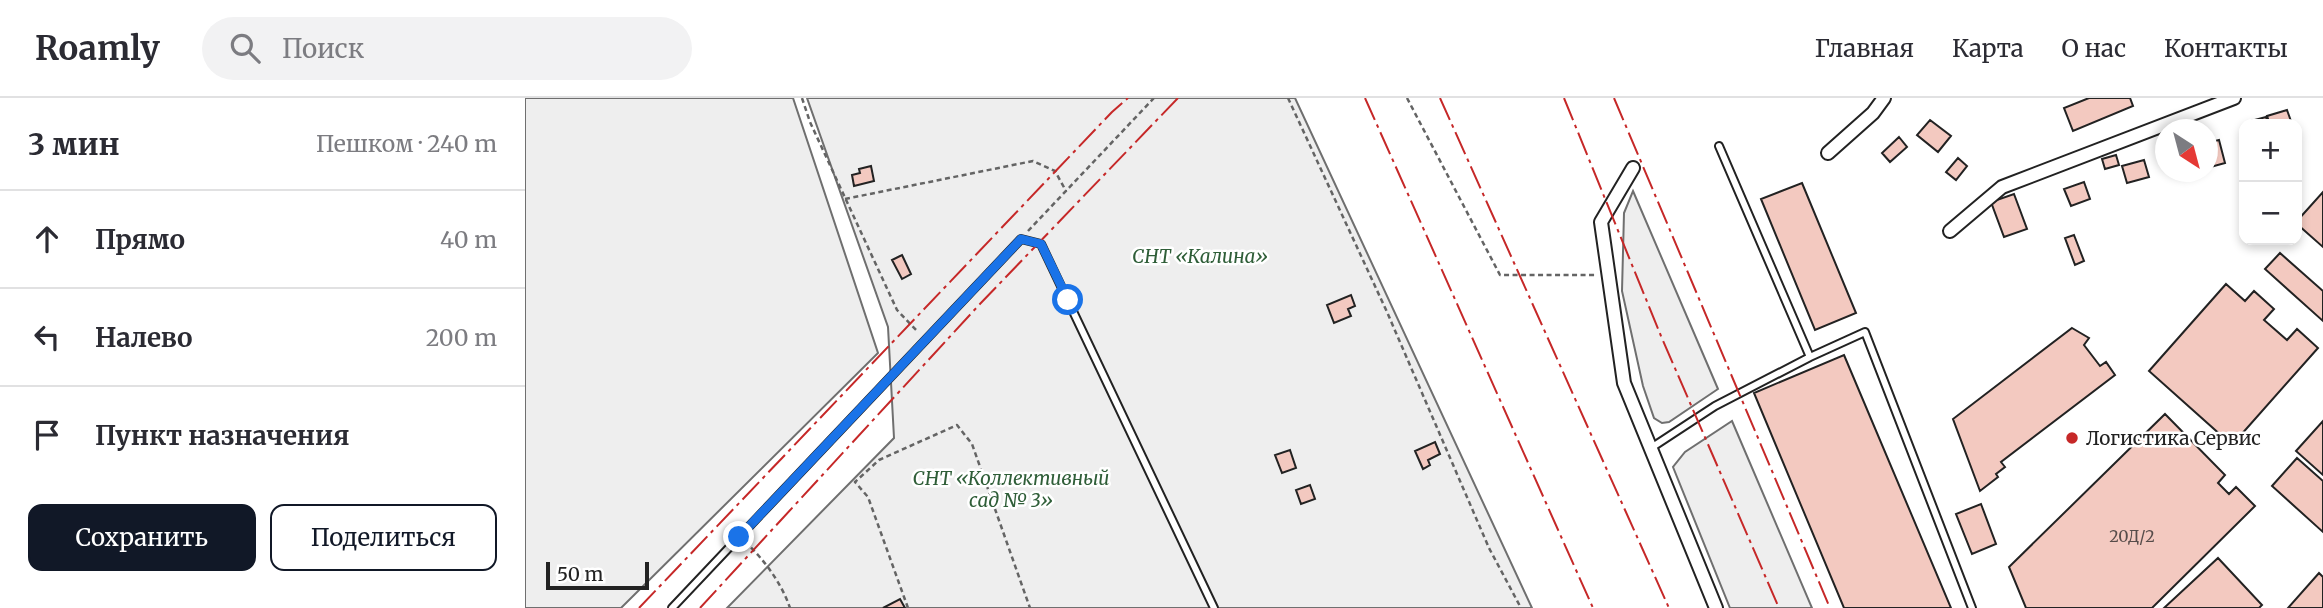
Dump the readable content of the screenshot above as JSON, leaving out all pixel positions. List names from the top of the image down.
{
  "parks": ["СНТ «Калина»", "СНТ «Коллективный сад № 3»"],
  "places": ["Логистика Сервис"],
  "house_numbers": ["20Д/2"],
  "scale_bar": "50 m",
  "north": "bottom right",
  "page": {
    "header": "Roamly",
    "search": "Поиск",
    "nav": [
      "Главная",
      "Карта",
      "О нас",
      "Контакты"
    ],
    "heading": ["3 мин", "Пешком · 240 m"],
    "map_buttons": ["+", "−"],
    "list": [
      ["Прямо", "40 m"],
      ["Налево", "200 m"],
      "Пункт назначения"
    ],
    "buttons": ["Сохранить", "Поделиться"],
    "scale": "50 m"
  }
}
